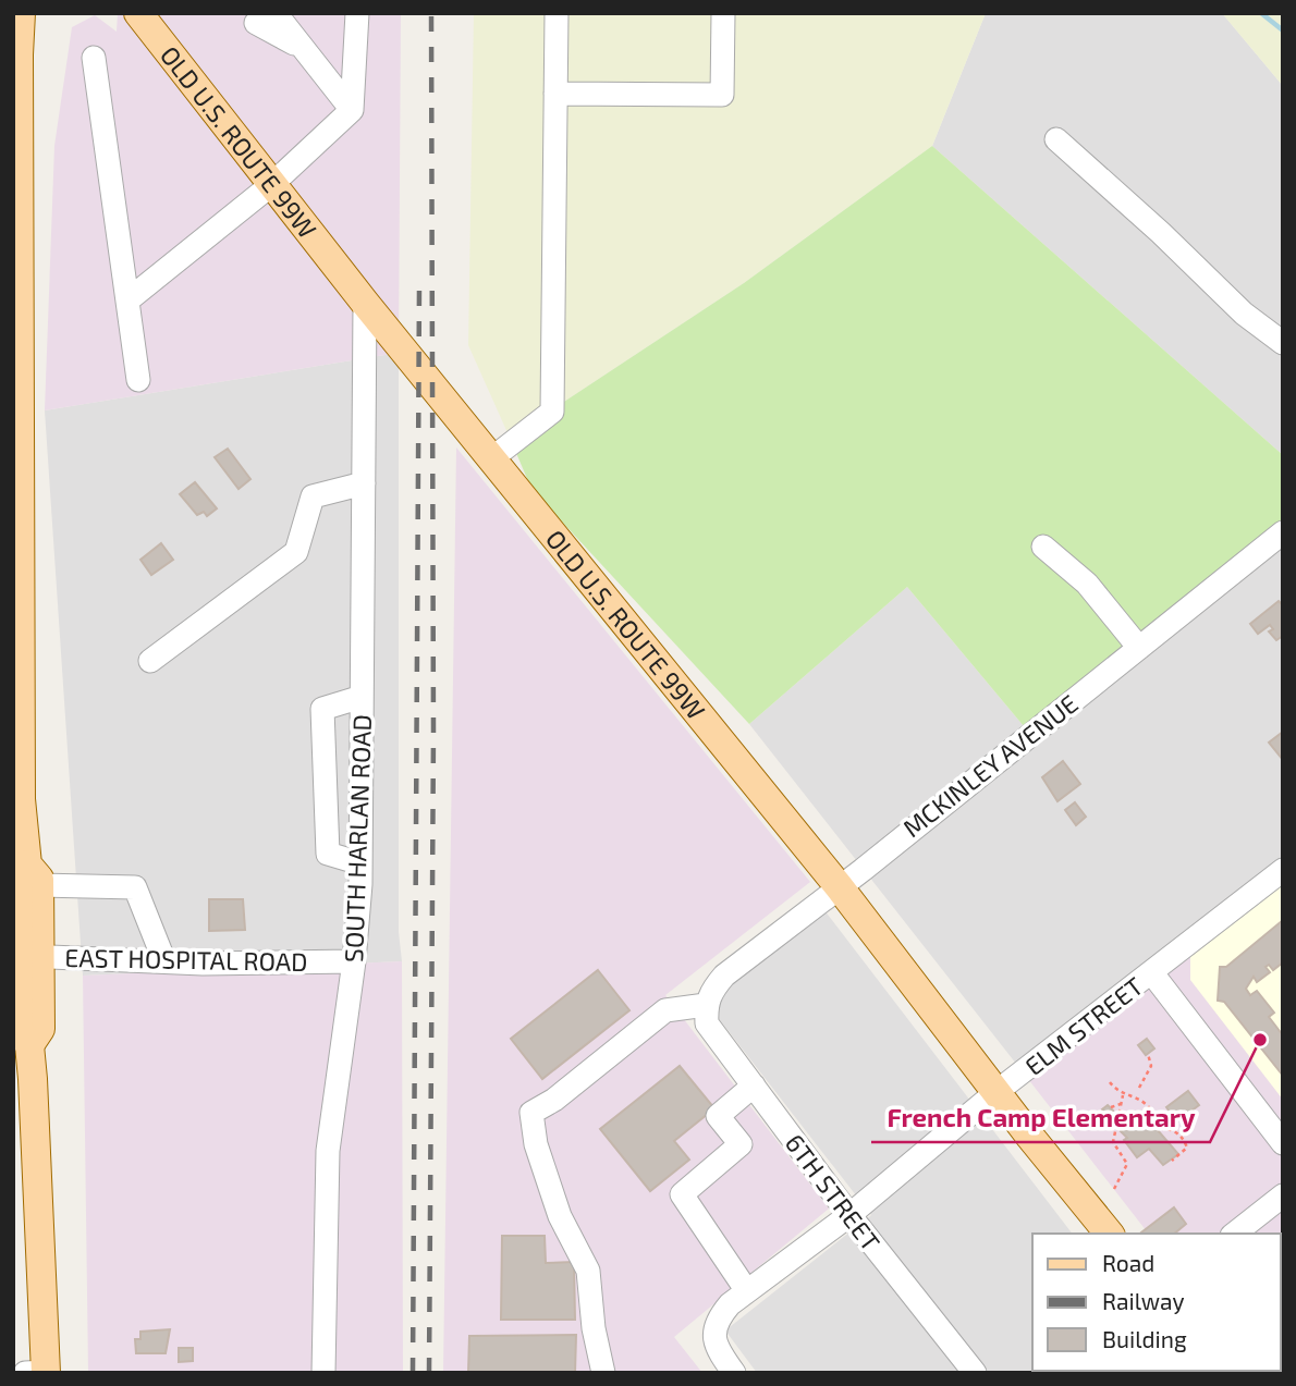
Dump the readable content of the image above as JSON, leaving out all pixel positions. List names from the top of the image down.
{
  "streets": {
    "main road": ["OLD U.S. ROUTE 99W"],
    "street": [
      "MCKINLEY AVENUE",
      "SOUTH HARLAN ROAD",
      "EAST HOSPITAL ROAD",
      "ELM STREET",
      "6TH STREET"
    ]
  },
  "crossings": [
    ["OLD U.S. ROUTE 99W", "MCKINLEY AVENUE"],
    ["OLD U.S. ROUTE 99W", "SOUTH HARLAN ROAD"],
    ["OLD U.S. ROUTE 99W", "ELM STREET"],
    ["MCKINLEY AVENUE", "6TH STREET"],
    ["SOUTH HARLAN ROAD", "EAST HOSPITAL ROAD"],
    ["ELM STREET", "6TH STREET"]
  ],
  "places": ["French Camp Elementary"],
  "legend": ["Road", "Railway", "Building"]
}
